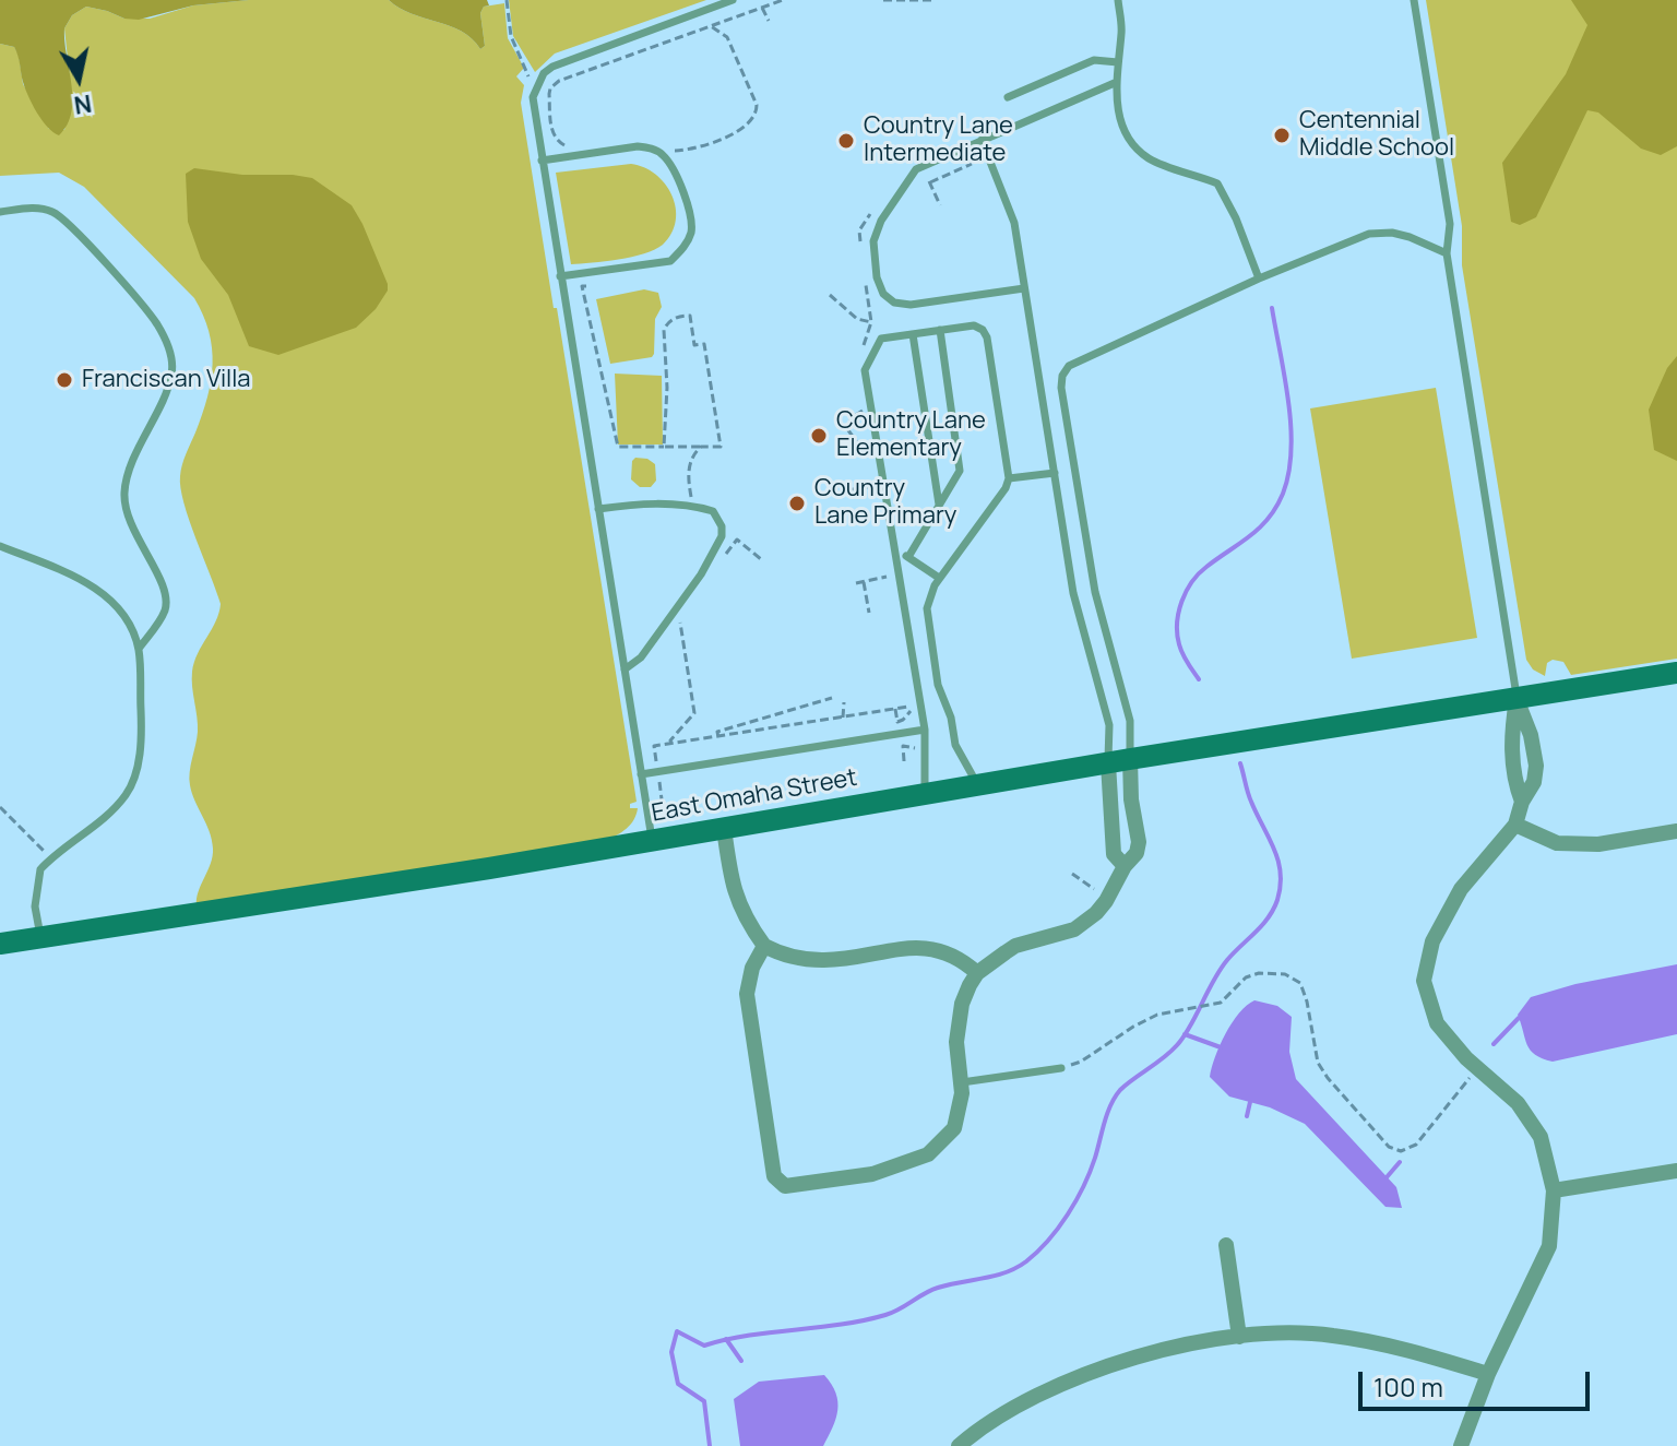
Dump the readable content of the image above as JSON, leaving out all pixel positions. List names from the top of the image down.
{
  "streets": {
    "main road": ["East Omaha Street"]
  },
  "places": [
    "Centennial Middle School",
    "Country Lane Intermediate",
    "Franciscan Villa",
    "Country Lane Elementary",
    "Country Lane Primary"
  ],
  "scale_bar": "100 m",
  "north": "bottom"
}
